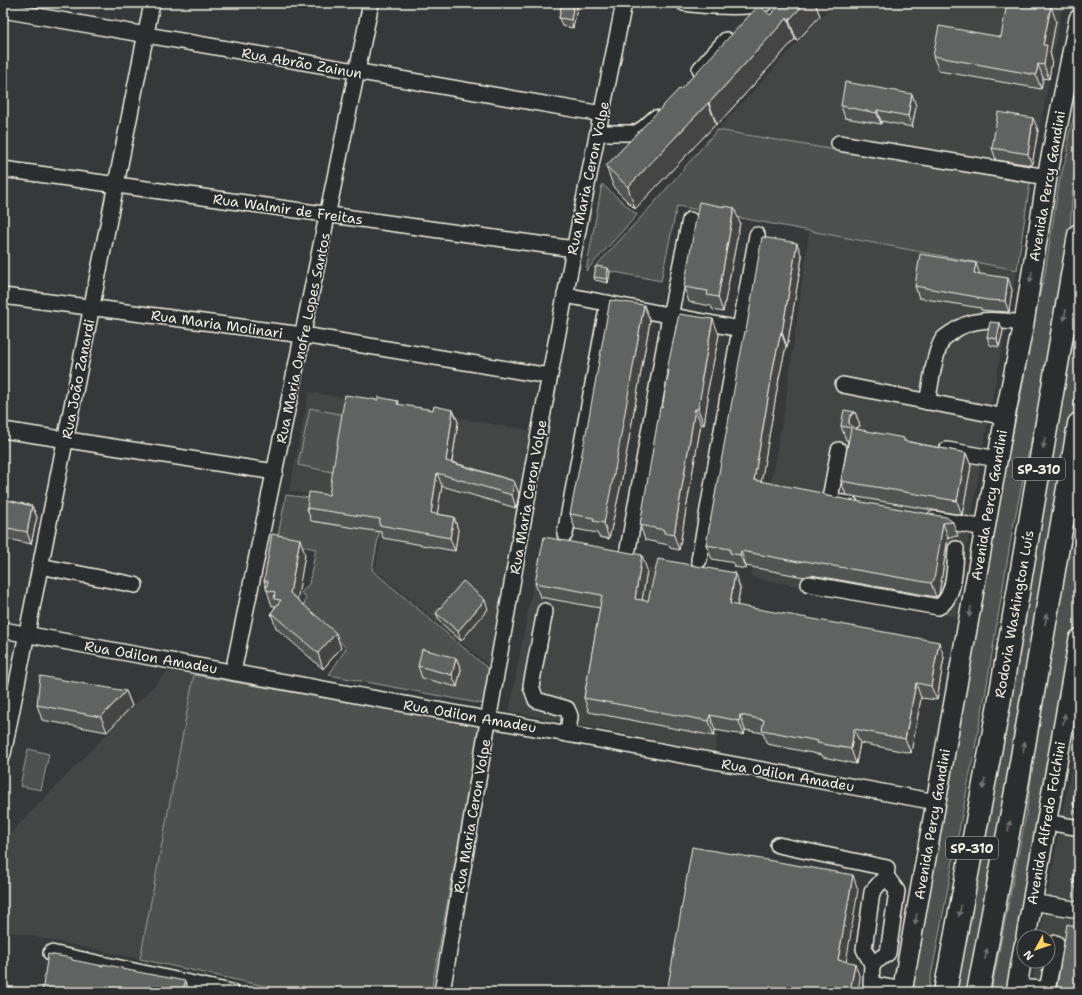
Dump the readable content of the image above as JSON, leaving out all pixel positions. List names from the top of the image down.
{
  "streets": {
    "highway": ["SP-310", "Rodovia Washington Luís"],
    "main road": ["Avenida Percy Gandini", "Avenida Alfredo Folchini"],
    "street": [
      "Rua Abrão Zainun",
      "Rua Maria Ceron Volpe",
      "Rua Walmir de Freitas",
      "Rua Maria Molinari",
      "Rua Maria Onofre Lopes Santos",
      "Rua João Zanardi",
      "Rua Odilon Amadeu"
    ]
  },
  "crossings": [
    ["Rua Abrão Zainun", "Rua Maria Ceron Volpe"],
    ["Rua Abrão Zainun", "Rua Maria Onofre Lopes Santos"],
    ["Rua Abrão Zainun", "Rua João Zanardi"],
    ["Rua Maria Ceron Volpe", "Rua Walmir de Freitas"],
    ["Rua Maria Ceron Volpe", "Rua Maria Molinari"],
    ["Rua Maria Ceron Volpe", "Rua Odilon Amadeu"],
    ["Avenida Percy Gandini", "Rua Odilon Amadeu"],
    ["Rua Walmir de Freitas", "Rua Maria Onofre Lopes Santos"],
    ["Rua Walmir de Freitas", "Rua João Zanardi"],
    ["Rua Maria Molinari", "Rua Maria Onofre Lopes Santos"],
    ["Rua Maria Molinari", "Rua João Zanardi"],
    ["Rua Maria Onofre Lopes Santos", "Rua Odilon Amadeu"],
    ["Rua João Zanardi", "Rua Odilon Amadeu"]
  ],
  "one_way": ["Avenida Percy Gandini", "Avenida Alfredo Folchini"],
  "north": "bottom left"
}
